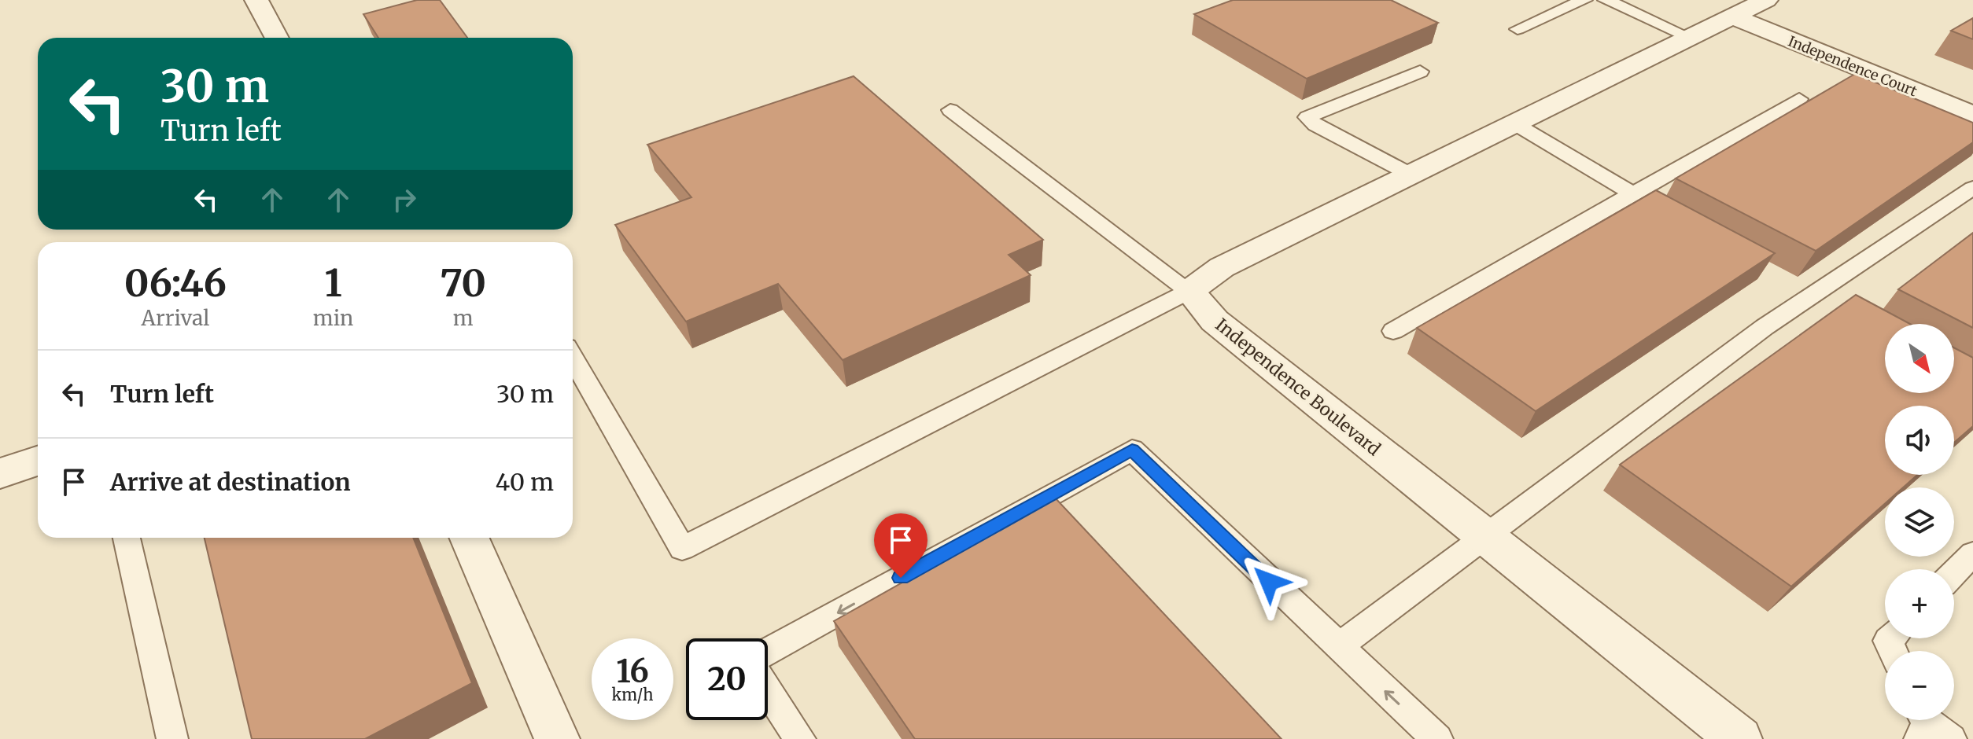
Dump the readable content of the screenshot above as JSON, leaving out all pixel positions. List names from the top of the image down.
{
  "streets": {
    "street": ["Independence Court", "Independence Boulevard"]
  },
  "north": "bottom right",
  "page": {
    "turn": ["30 m", "Turn left"],
    "eta": [
      "06:46",
      "Arrival",
      "1",
      "min",
      "70",
      "m"
    ],
    "map_buttons": ["+", "−"],
    "list": [
      {
        "name": "Turn left",
        "value": "30 m"
      },
      {
        "name": "Arrive at destination",
        "value": "40 m"
      }
    ],
    "speed": "16 km/h",
    "limit": "20"
  }
}
